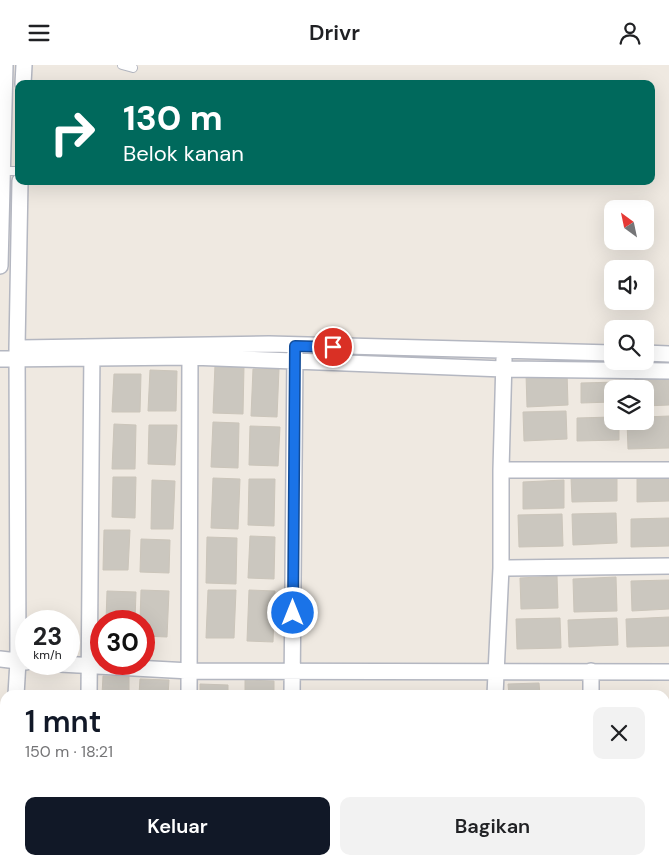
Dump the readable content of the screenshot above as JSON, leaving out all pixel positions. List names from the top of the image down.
{
  "north": "top left",
  "page": {
    "header": "Drivr",
    "turn": ["130 m", "Belok kanan"],
    "speed": "23 km/h",
    "limit": "30",
    "heading": ["1 mnt", "150 m · 18:21"],
    "buttons": ["Keluar", "Bagikan"]
  }
}
